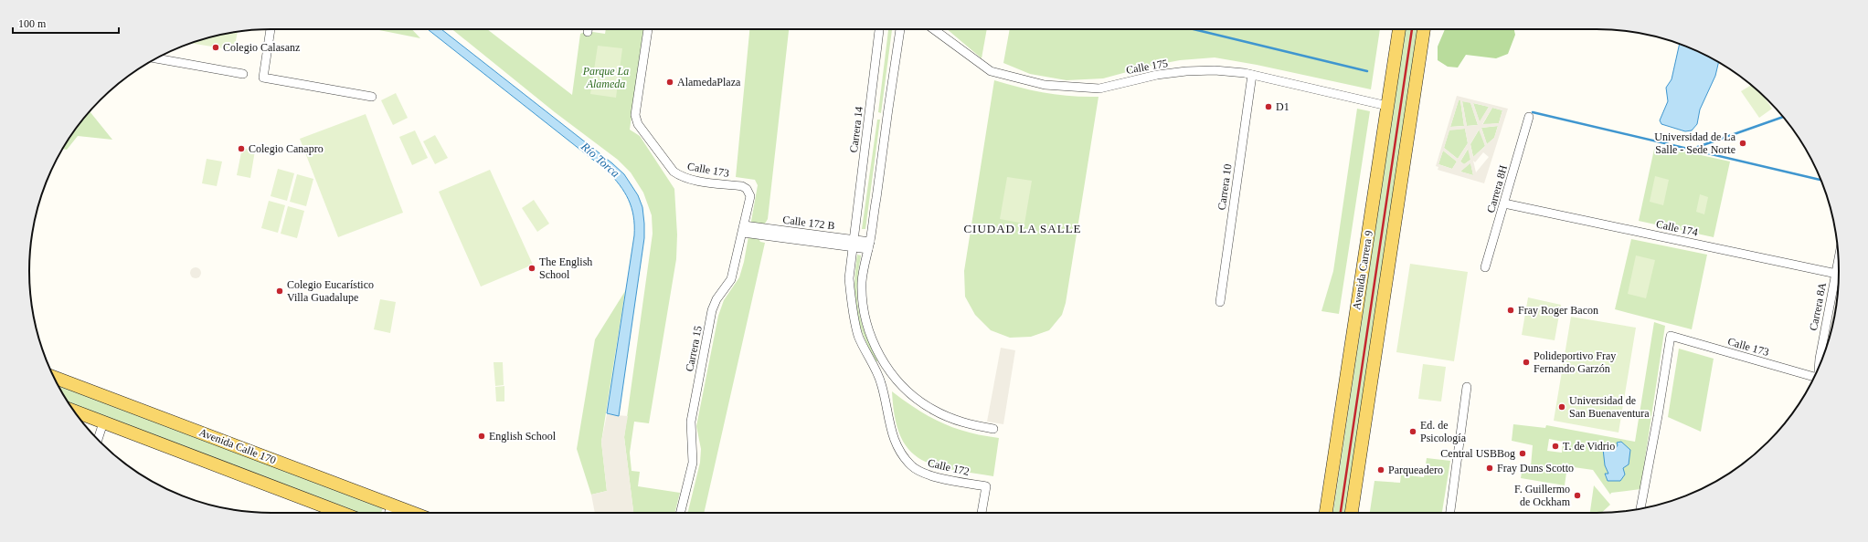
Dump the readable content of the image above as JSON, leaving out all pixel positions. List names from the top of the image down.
{
  "streets": {
    "main road": ["Avenida Carrera 9", "Avenida Calle 170"],
    "street": [
      "Calle 175",
      "Carrera 14",
      "Calle 173",
      "Carrera 10",
      "Carrera 8H",
      "Calle 172 B",
      "Calle 174",
      "Carrera 8A",
      "Carrera 15",
      "Calle 172"
    ]
  },
  "crossings": [
    ["Calle 175", "Carrera 10"],
    ["Calle 175", "Avenida Carrera 9"],
    ["Carrera 14", "Calle 172 B"],
    ["Carrera 14", "Calle 172"],
    ["Calle 173", "Carrera 15"],
    ["Carrera 8H", "Calle 174"],
    ["Calle 172 B", "Carrera 15"],
    ["Calle 174", "Carrera 8A"]
  ],
  "districts": ["CIUDAD LA SALLE"],
  "water": ["Río Torca"],
  "parks": ["Parque La Alameda"],
  "places": [
    "Colegio Calasanz",
    "AlamedaPlaza",
    "D1",
    "Universidad de La Salle - Sede Norte",
    "Colegio Canapro",
    "The English School",
    "Colegio Eucarístico Villa Guadalupe",
    "Fray Roger Bacon",
    "Polideportivo Fray Fernando Garzón",
    "Universidad de San Buenaventura",
    "Ed. de Psicología",
    "English School",
    "T. de Vidrio",
    "Central USBBog",
    "Fray Duns Scotto",
    "Parqueadero",
    "F. Guillermo de Ockham"
  ],
  "scale_bar": "100 m"
}
